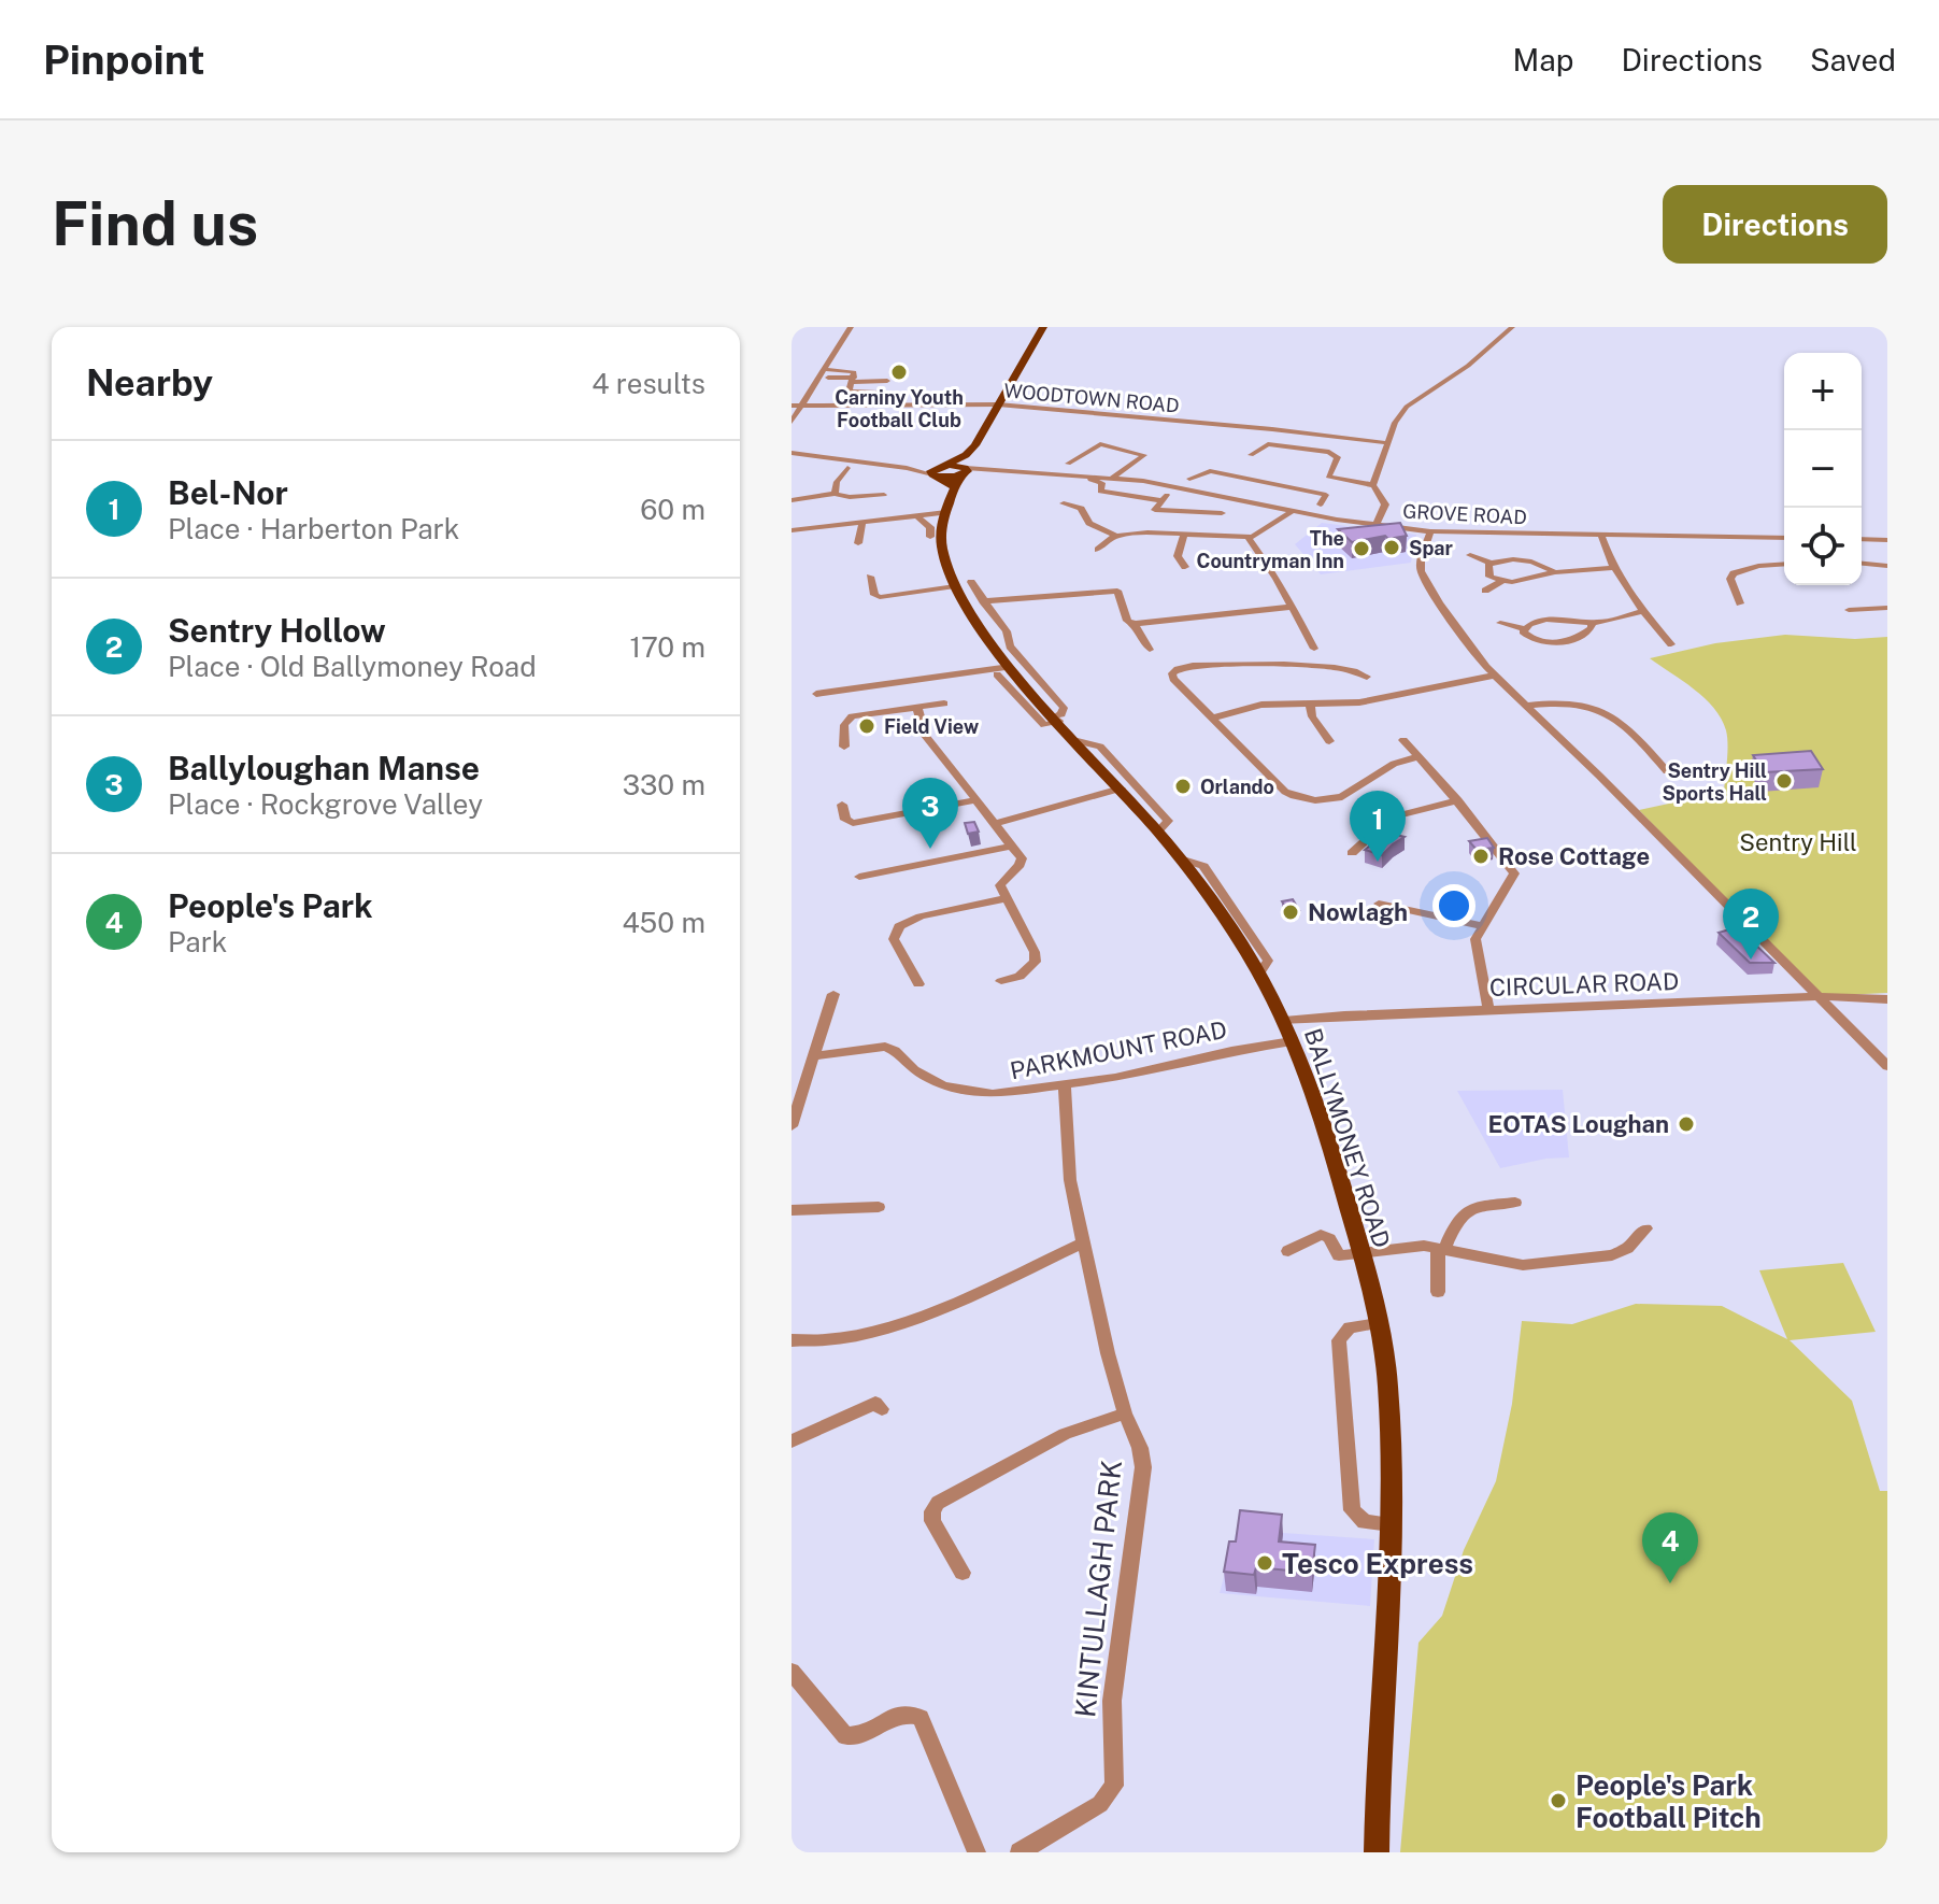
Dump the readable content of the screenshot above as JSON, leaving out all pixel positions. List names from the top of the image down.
{
  "streets": {
    "main road": ["BALLYMONEY ROAD"],
    "street": [
      "WOODTOWN ROAD",
      "GROVE ROAD",
      "CIRCULAR ROAD",
      "PARKMOUNT ROAD",
      "KINTULLAGH PARK"
    ]
  },
  "crossings": [
    ["GROVE ROAD", "BALLYMONEY ROAD"],
    ["CIRCULAR ROAD", "BALLYMONEY ROAD"],
    ["PARKMOUNT ROAD", "BALLYMONEY ROAD"],
    ["PARKMOUNT ROAD", "KINTULLAGH PARK"]
  ],
  "parks": ["Sentry Hill"],
  "places": [
    "Carniny Youth Football Club",
    "Spar",
    "The Countryman Inn",
    "Field View",
    "Sentry Hill Sports Hall",
    "Orlando",
    "Rose Cottage",
    "Nowlagh",
    "EOTAS Loughan",
    "Tesco Express",
    "People's Park Football Pitch"
  ],
  "page": {
    "header": "Pinpoint",
    "nav": ["Map", "Directions", "Saved"],
    "buttons": "Directions",
    "title": "Find us",
    "heading": ["Nearby", "4 results"],
    "map_buttons": ["+", "−"],
    "list": [
      {
        "mark": "1",
        "name": "Bel-Nor",
        "note": "Place · Harberton Park",
        "value": "60 m"
      },
      {
        "mark": "2",
        "name": "Sentry Hollow",
        "note": "Place · Old Ballymoney Road",
        "value": "170 m"
      },
      {
        "mark": "3",
        "name": "Ballyloughan Manse",
        "note": "Place · Rockgrove Valley",
        "value": "330 m"
      },
      {
        "mark": "4",
        "name": "People's Park",
        "note": "Park",
        "value": "450 m"
      }
    ],
    "pins": [
      "3",
      "1",
      "2",
      "4"
    ]
  }
}
